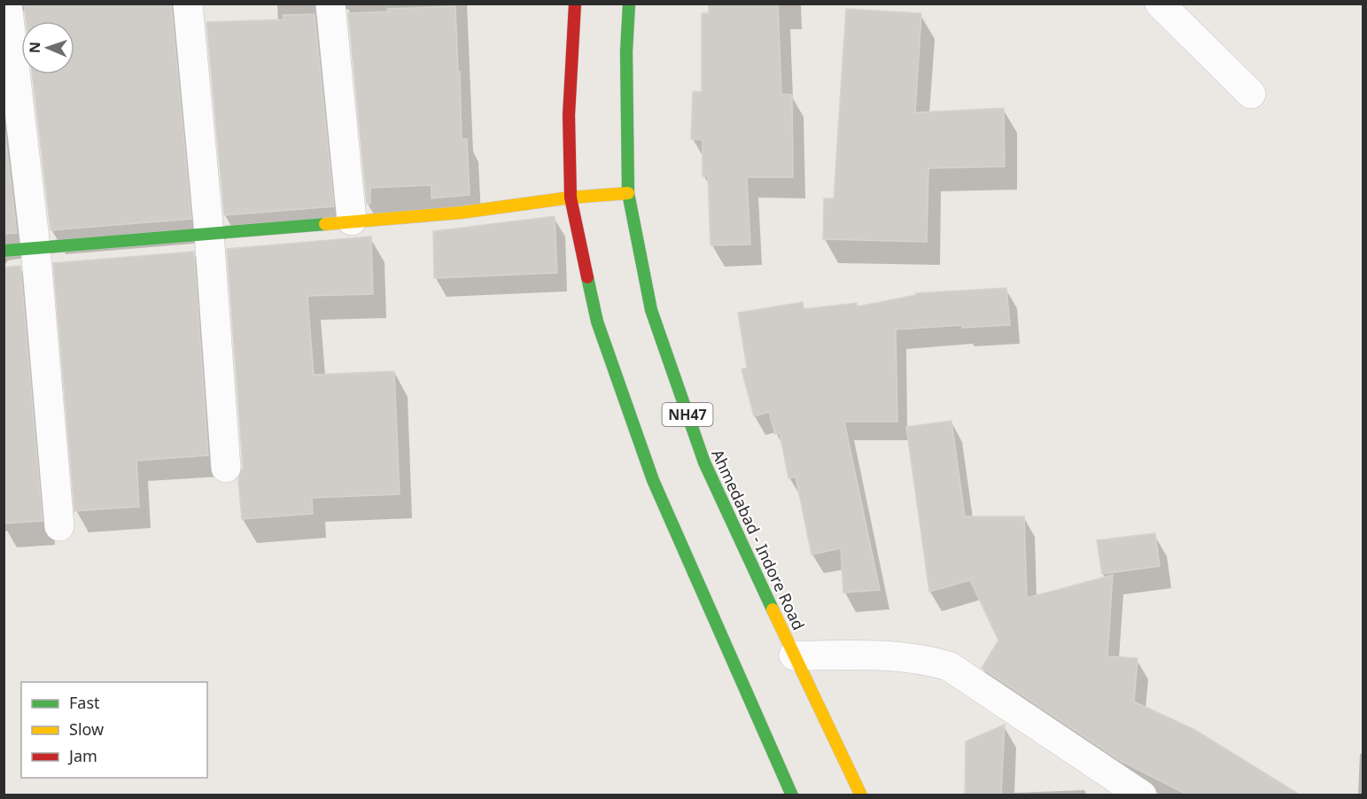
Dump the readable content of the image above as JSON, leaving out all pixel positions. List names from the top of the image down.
{
  "streets": {
    "main road": ["NH47", "Ahmedabad - Indore Road"]
  },
  "legend": ["Fast", "Slow", "Jam"],
  "north": "left"
}
